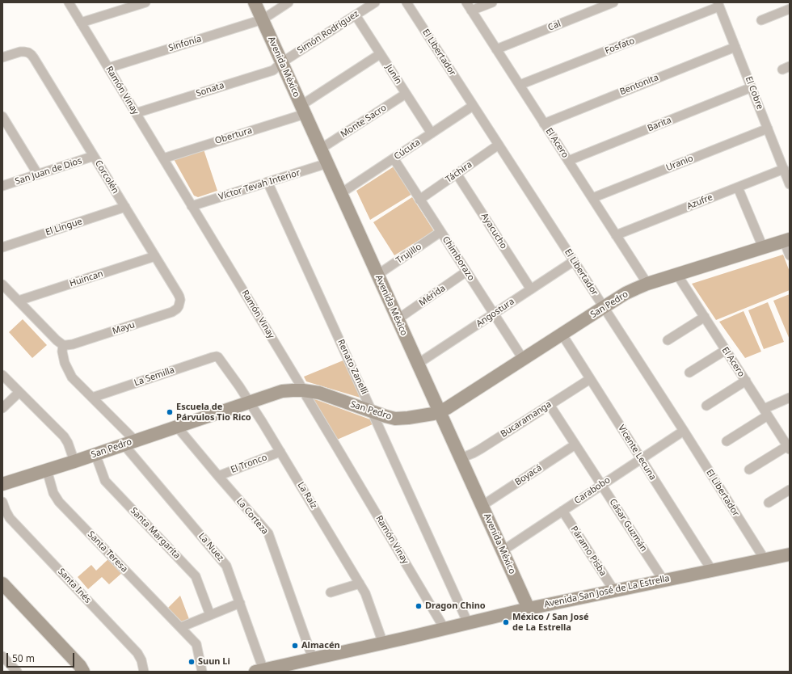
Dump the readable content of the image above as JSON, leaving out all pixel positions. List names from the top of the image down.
{
  "streets": {
    "street": [
      "Cal",
      "Simón Rodríguez",
      "Sinfonía",
      "Fosfato",
      "El Libertador",
      "Avenida México",
      "Junín",
      "Bentonita",
      "Sonata",
      "Ramón Vinay",
      "El Cobre",
      "Monte Sacro",
      "Barita",
      "Obertura",
      "El Acero",
      "Cúcuta",
      "Uranio",
      "San Juan de Dios",
      "Táchira",
      "Corcolén",
      "Víctor Tevah Interior",
      "Azufre",
      "El Lingue",
      "Ayacucho",
      "Trujillo",
      "Chimborazo",
      "Huincan",
      "Mérida",
      "San Pedro",
      "Angostura",
      "Mayu",
      "Renato Zanelli",
      "La Semilla",
      "Bucaramanga",
      "Vicente Lecuna",
      "El Tronco",
      "Boyacá",
      "Carabobo",
      "La Raíz",
      "La Corteza",
      "Cásar Guzmán",
      "Santa Margarita",
      "La Nuez",
      "Páramo Pisba",
      "Santa Teresa",
      "Santa Inés",
      "Avenida San José de La Estrella"
    ]
  },
  "crossings": [
    ["Cal", "El Acero"],
    ["Simón Rodríguez", "Avenida México"],
    ["Simón Rodríguez", "Junín"],
    ["Simón Rodríguez", "Sonata"],
    ["Sinfonía", "Avenida México"],
    ["Sinfonía", "Ramón Vinay"],
    ["Fosfato", "El Cobre"],
    ["Fosfato", "El Acero"],
    ["El Libertador", "Cúcuta"],
    ["El Libertador", "Táchira"],
    ["El Libertador", "San Pedro"],
    ["El Libertador", "Angostura"],
    ["El Libertador", "Carabobo"],
    ["El Libertador", "Avenida San José de La Estrella"],
    ["Avenida México", "Sonata"],
    ["Avenida México", "Monte Sacro"],
    ["Avenida México", "Obertura"],
    ["Avenida México", "Cúcuta"],
    ["Avenida México", "Víctor Tevah Interior"],
    ["Avenida México", "Trujillo"],
    ["Avenida México", "Mérida"],
    ["Avenida México", "San Pedro"],
    ["Avenida México", "Angostura"],
    ["Avenida México", "Bucaramanga"],
    ["Avenida México", "Boyacá"],
    ["Avenida México", "Carabobo"],
    ["Avenida México", "Avenida San José de La Estrella"],
    ["Junín", "Monte Sacro"],
    ["Junín", "Obertura"],
    ["Junín", "Cúcuta"],
    ["Bentonita", "El Cobre"],
    ["Bentonita", "El Acero"],
    ["Sonata", "Ramón Vinay"],
    ["Ramón Vinay", "Obertura"],
    ["Ramón Vinay", "Víctor Tevah Interior"],
    ["Ramón Vinay", "San Pedro"],
    ["Ramón Vinay", "Avenida San José de La Estrella"],
    ["El Cobre", "Barita"],
    ["El Cobre", "Uranio"],
    ["El Cobre", "Azufre"],
    ["Barita", "El Acero"],
    ["El Acero", "Uranio"],
    ["El Acero", "Azufre"],
    ["El Acero", "San Pedro"],
    ["Cúcuta", "Chimborazo"],
    ["San Juan de Dios", "Corcolén"],
    ["Táchira", "Ayacucho"],
    ["Táchira", "Chimborazo"],
    ["Corcolén", "El Lingue"],
    ["Corcolén", "Huincan"],
    ["Corcolén", "Mayu"],
    ["Víctor Tevah Interior", "Renato Zanelli"],
    ["Ayacucho", "Angostura"],
    ["Trujillo", "Chimborazo"],
    ["Chimborazo", "Mérida"],
    ["Chimborazo", "San Pedro"],
    ["Chimborazo", "Angostura"],
    ["San Pedro", "Renato Zanelli"],
    ["San Pedro", "Vicente Lecuna"],
    ["San Pedro", "La Raíz"],
    ["San Pedro", "La Corteza"],
    ["San Pedro", "Santa Margarita"],
    ["San Pedro", "La Nuez"],
    ["San Pedro", "Santa Teresa"],
    ["Mayu", "La Nuez"],
    ["Renato Zanelli", "Avenida San José de La Estrella"],
    ["La Semilla", "La Raíz"],
    ["La Semilla", "La Nuez"],
    ["Bucaramanga", "Vicente Lecuna"],
    ["Bucaramanga", "Cásar Guzmán"],
    ["Vicente Lecuna", "Carabobo"],
    ["Vicente Lecuna", "Avenida San José de La Estrella"],
    ["El Tronco", "La Raíz"],
    ["El Tronco", "La Corteza"],
    ["Boyacá", "Cásar Guzmán"],
    ["Carabobo", "Cásar Guzmán"],
    ["Carabobo", "Páramo Pisba"],
    ["La Raíz", "Avenida San José de La Estrella"],
    ["La Corteza", "Avenida San José de La Estrella"],
    ["Cásar Guzmán", "Avenida San José de La Estrella"],
    ["La Nuez", "Avenida San José de La Estrella"],
    ["Páramo Pisba", "Avenida San José de La Estrella"]
  ],
  "places": [
    "Escuela de Párvulos Tio Rico",
    "Dragon Chino",
    "México / San José de La Estrella",
    "Almacén",
    "Suun Li"
  ],
  "scale_bar": "50 m"
}
